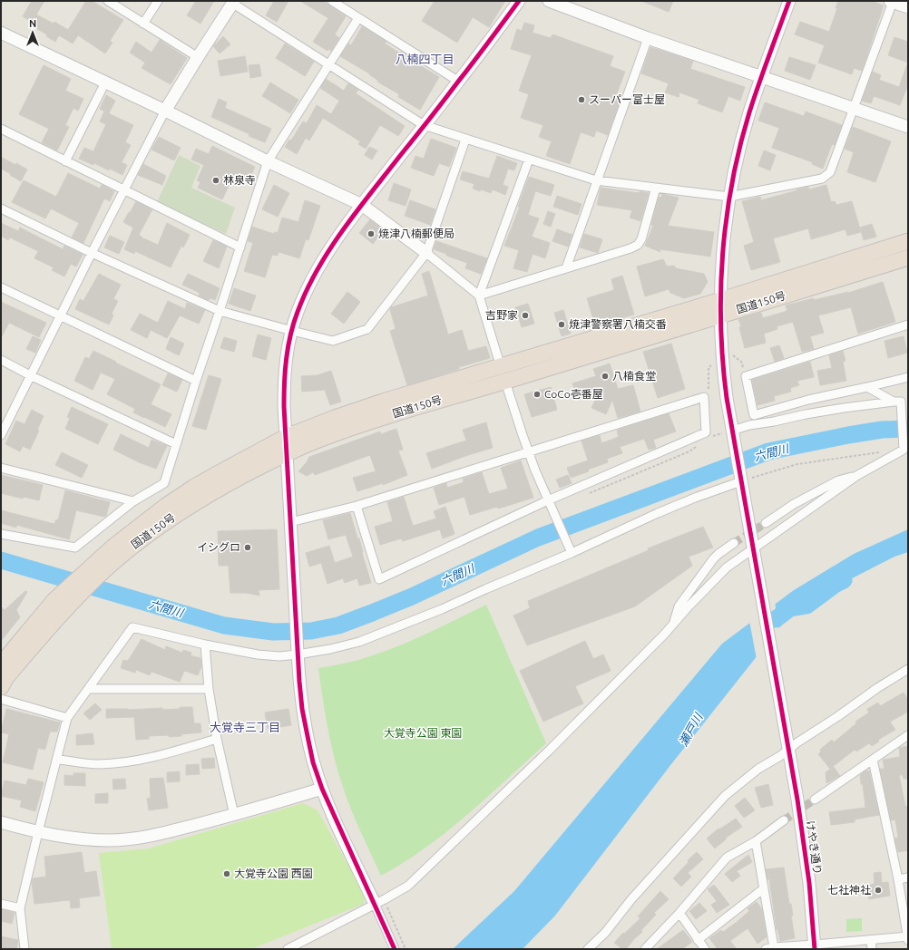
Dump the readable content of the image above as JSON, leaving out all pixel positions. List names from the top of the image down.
{
  "streets": {
    "highway": ["国道150号"],
    "street": ["けやき通り"]
  },
  "crossings": [
    ["国道150号", "けやき通り"]
  ],
  "districts": ["八楠四丁目", "大覚寺三丁目"],
  "water": ["六間川", "瀬戸川"],
  "parks": ["大覚寺公園 東園"],
  "places": [
    "スーパー富士屋",
    "林泉寺",
    "焼津八楠郵便局",
    "吉野家",
    "焼津警察署八楠交番",
    "八楠食堂",
    "CoCo壱番屋",
    "イシグロ",
    "大覚寺公園 西園",
    "七社神社"
  ],
  "north": "top"
}
